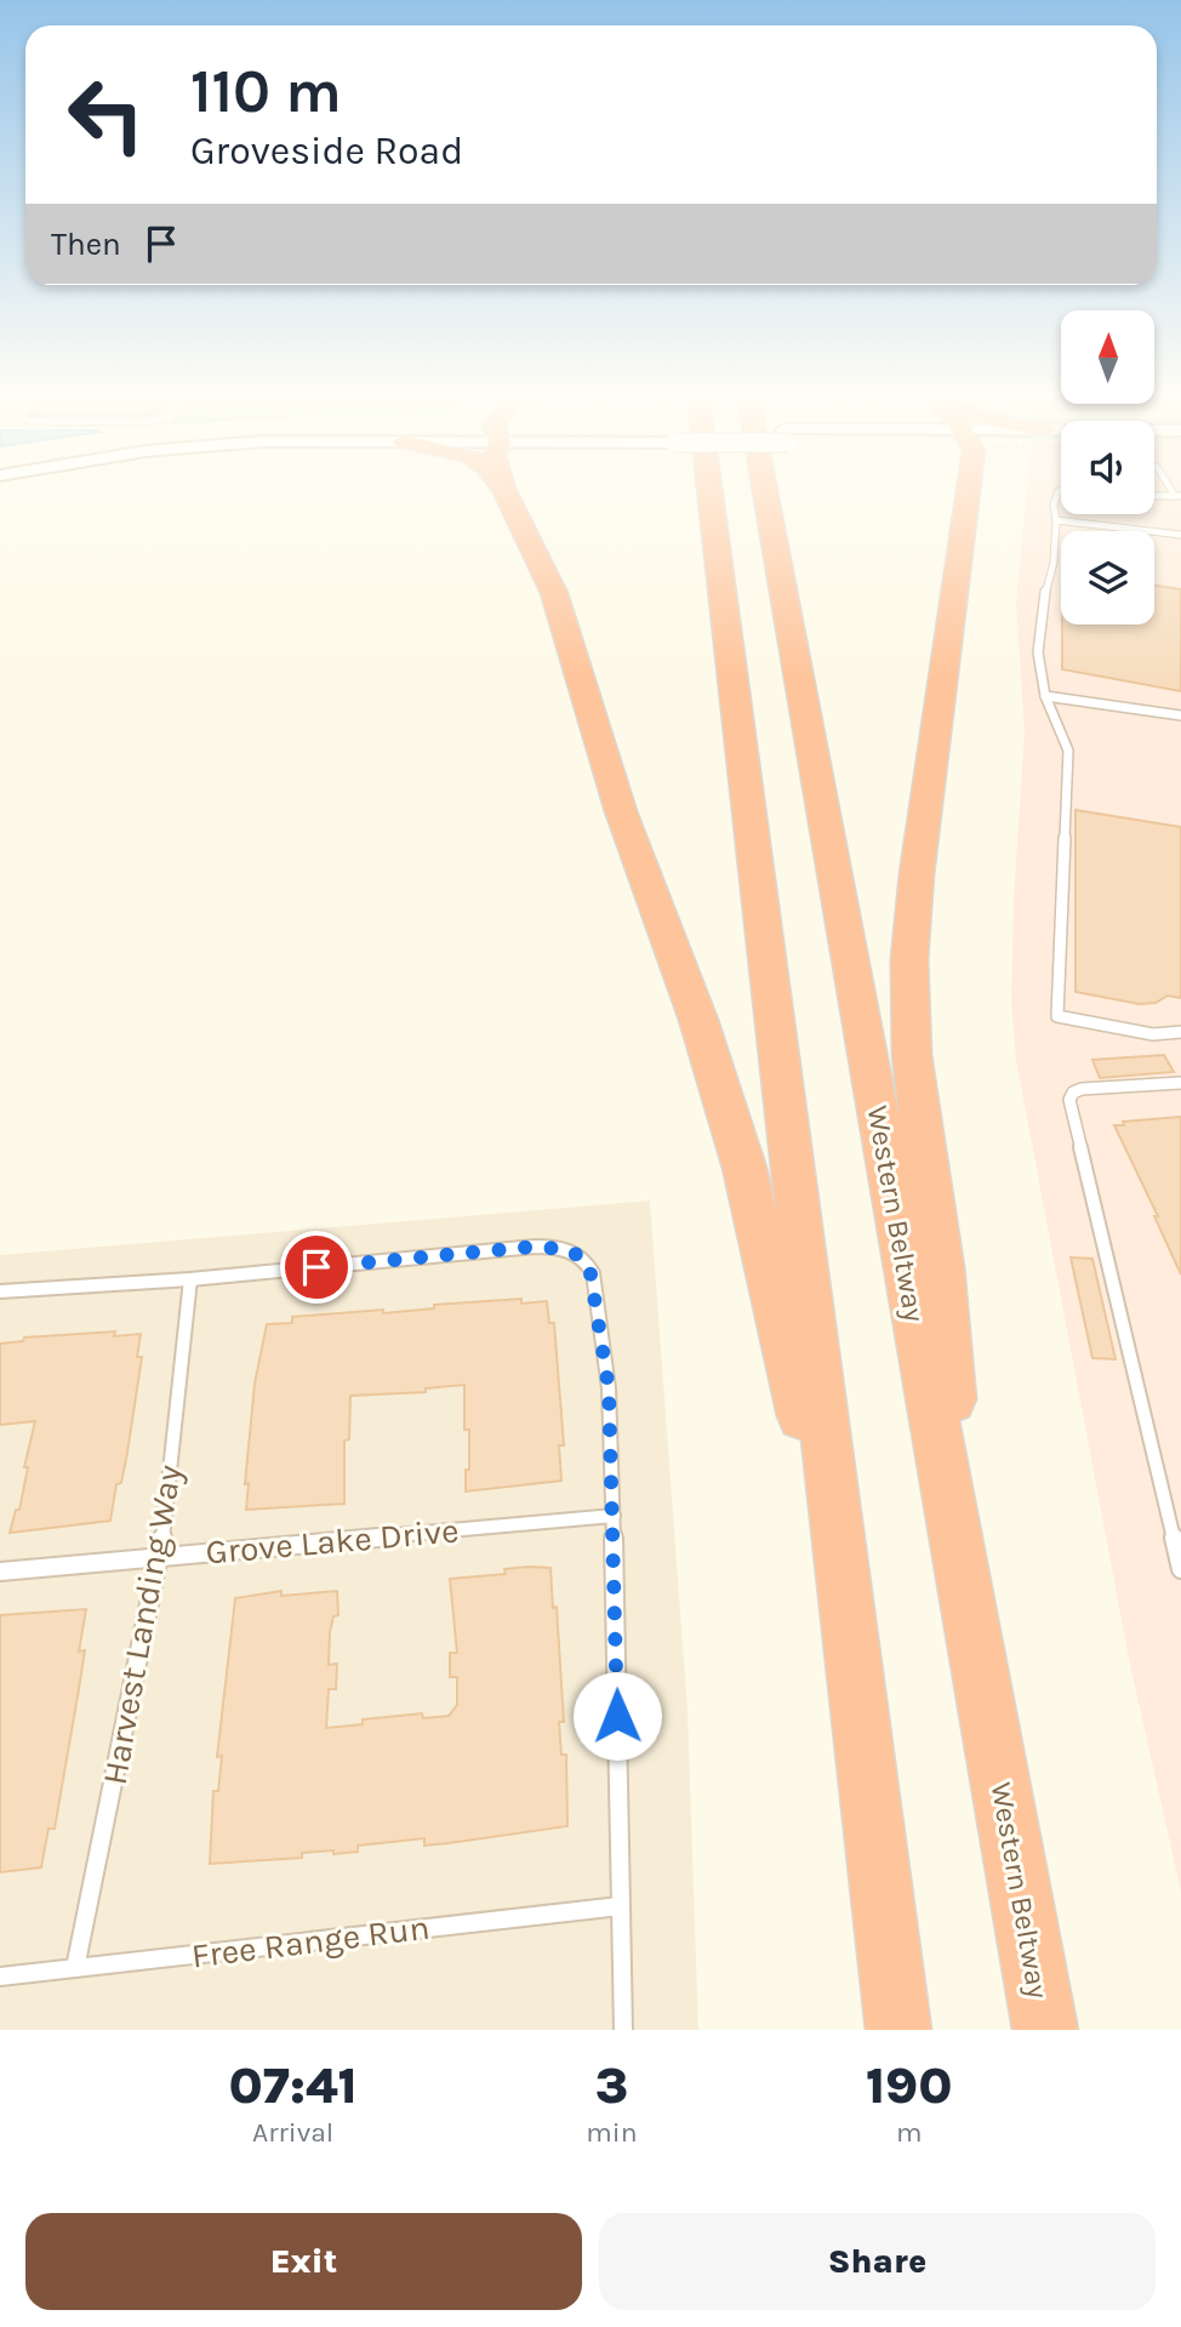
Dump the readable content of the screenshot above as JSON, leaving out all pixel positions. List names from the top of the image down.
{
  "streets": {
    "highway": ["Western Beltway"],
    "lane": ["Grove Lake Drive", "Harvest Landing Way", "Free Range Run"]
  },
  "crossings": [
    ["Grove Lake Drive", "Harvest Landing Way"],
    ["Harvest Landing Way", "Free Range Run"]
  ],
  "north": "top",
  "page": {
    "turn": ["110 m", "Groveside Road"],
    "then": "Then",
    "eta": [
      "07:41",
      "Arrival",
      "3",
      "min",
      "190",
      "m"
    ],
    "buttons": ["Exit", "Share"]
  }
}
